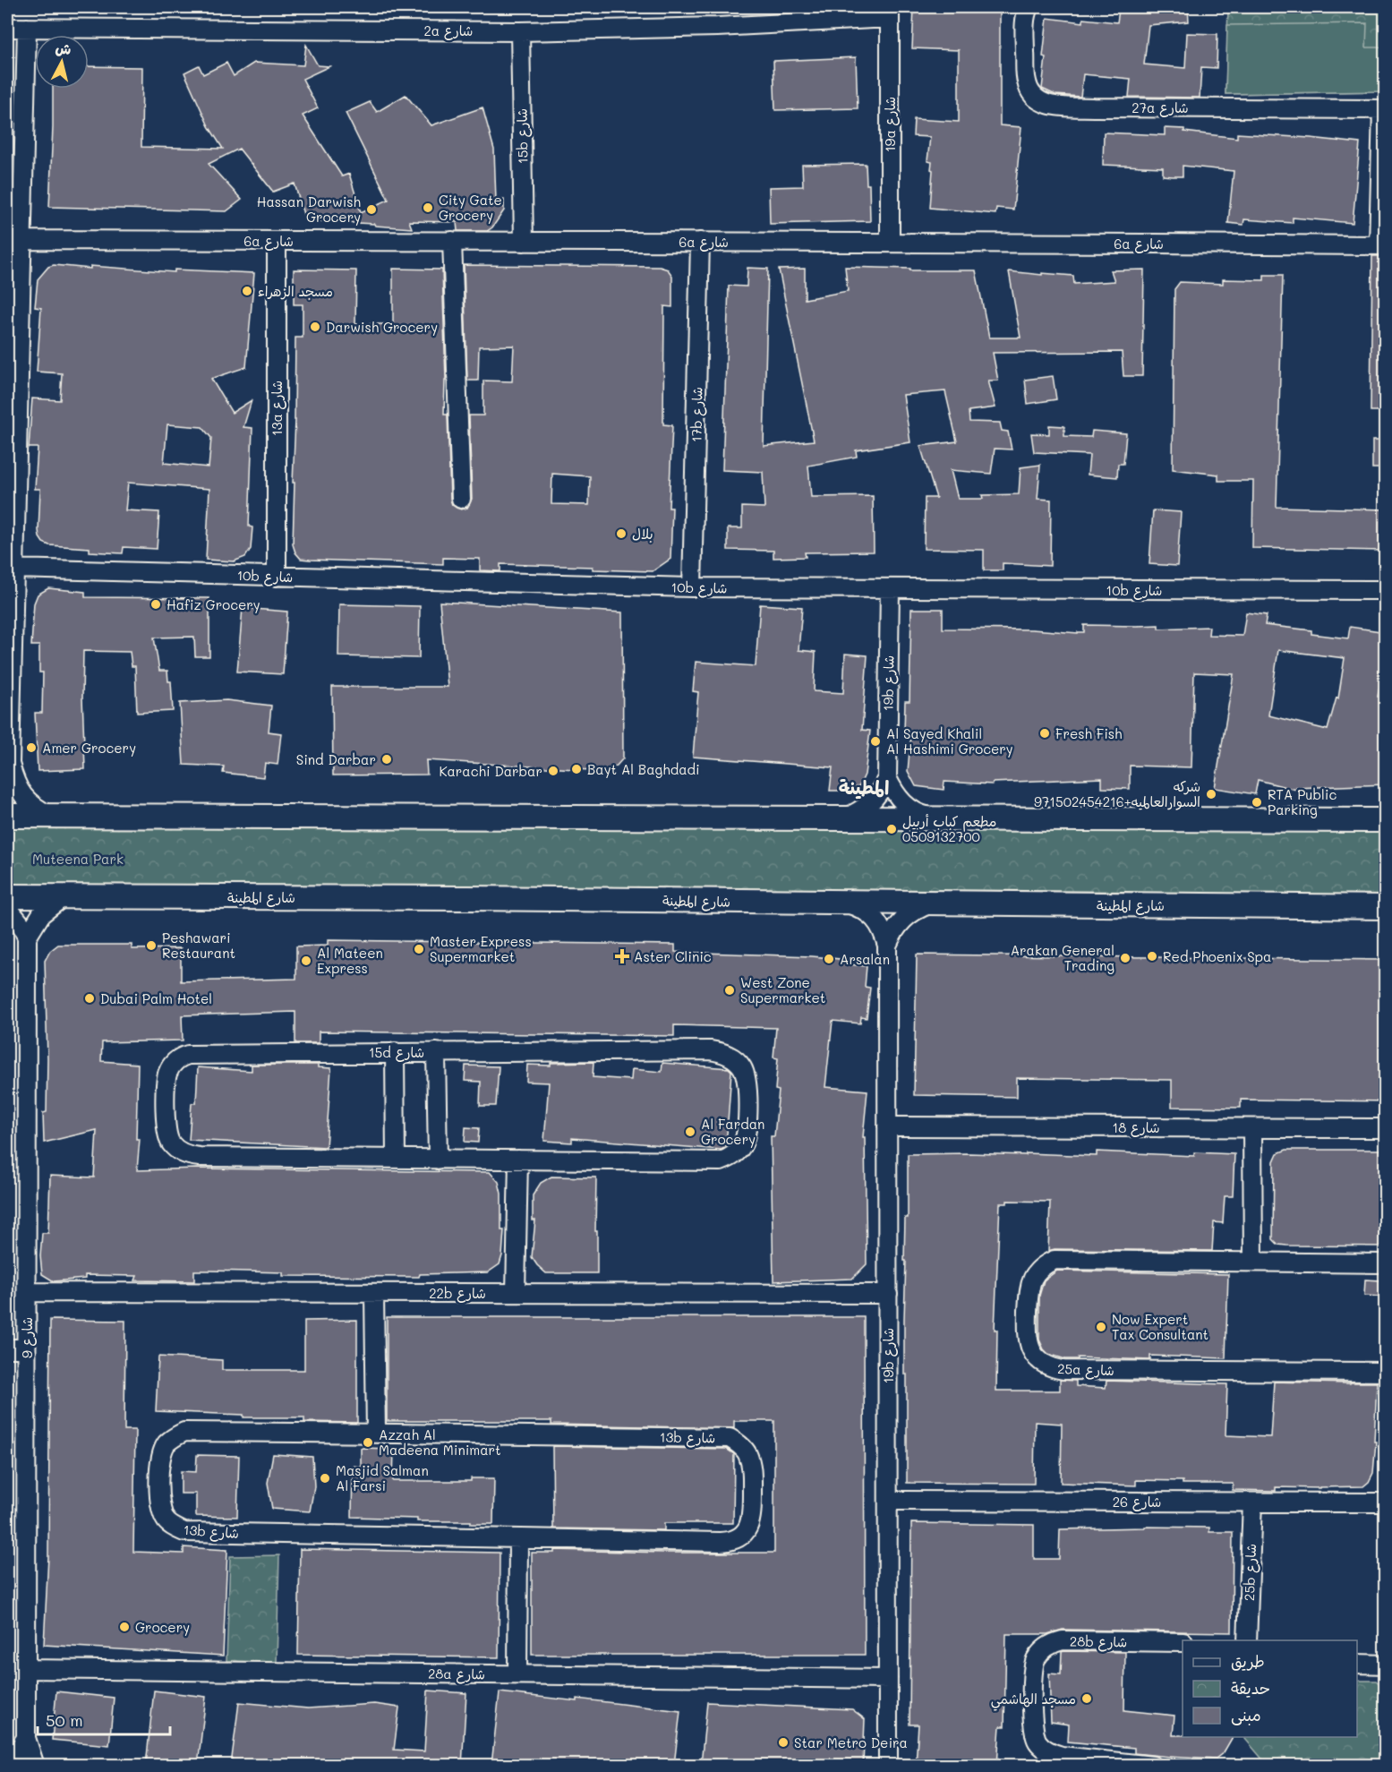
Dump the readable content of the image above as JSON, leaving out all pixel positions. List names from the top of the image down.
{
  "streets": {
    "street": [
      "2a شارع",
      "27a شارع",
      "19a شارع",
      "15b شارع",
      "6a شارع",
      "13a شارع",
      "17b شارع",
      "10b شارع",
      "19b شارع",
      "شارع المطينة",
      "15d شارع",
      "شارع 18",
      "22b شارع",
      "شارع 9",
      "25a شارع",
      "13b شارع",
      "شارع 26",
      "25b شارع",
      "28b شارع",
      "28a شارع"
    ]
  },
  "crossings": [
    ["2a شارع", "19a شارع"],
    ["2a شارع", "15b شارع"],
    ["27a شارع", "6a شارع"],
    ["19a شارع", "6a شارع"],
    ["15b شارع", "6a شارع"],
    ["6a شارع", "13a شارع"],
    ["6a شارع", "17b شارع"],
    ["13a شارع", "10b شارع"],
    ["17b شارع", "10b شارع"],
    ["10b شارع", "19b شارع"],
    ["19b شارع", "شارع المطينة"],
    ["19b شارع", "شارع 18"],
    ["19b شارع", "22b شارع"],
    ["19b شارع", "شارع 26"],
    ["19b شارع", "28a شارع"],
    ["22b شارع", "شارع 9"],
    ["شارع 9", "28a شارع"],
    ["شارع 26", "25b شارع"]
  ],
  "districts": ["المطينة"],
  "parks": ["Muteena Park"],
  "places": {
    "other": [
      "City Gate Grocery",
      "Hassan Darwish Grocery",
      "مسجد الزهراء",
      "Darwish Grocery",
      "بلال",
      "Hafiz Grocery",
      "Fresh Fish",
      "Al Sayed Khalil Al Hashimi Grocery",
      "Amer Grocery",
      "Sind Darbar",
      "Bayt Al Baghdadi",
      "Karachi Darbar",
      "شركه السوارالعالميه+971502454216",
      "RTA Public Parking",
      "مطعم كباب أربيل 0509132700",
      "Peshawari Restaurant",
      "Master Express Supermarket",
      "Red Phoenix Spa",
      "Arakan General Trading",
      "Arsalan",
      "Al Mateen Express",
      "West Zone Supermarket",
      "Dubai Palm Hotel",
      "Al Fardan Grocery",
      "Now Expert Tax Consultant",
      "Azzah Al Madeena Minimart",
      "Masjid Salman Al Farsi",
      "Grocery",
      "مسجد الهاشمي",
      "Star Metro Deira"
    ],
    "health": ["Aster Clinic"]
  },
  "legend": ["طريق", "حديقة", "مبنى"],
  "scale_bar": "50 m",
  "north": "top"
}
